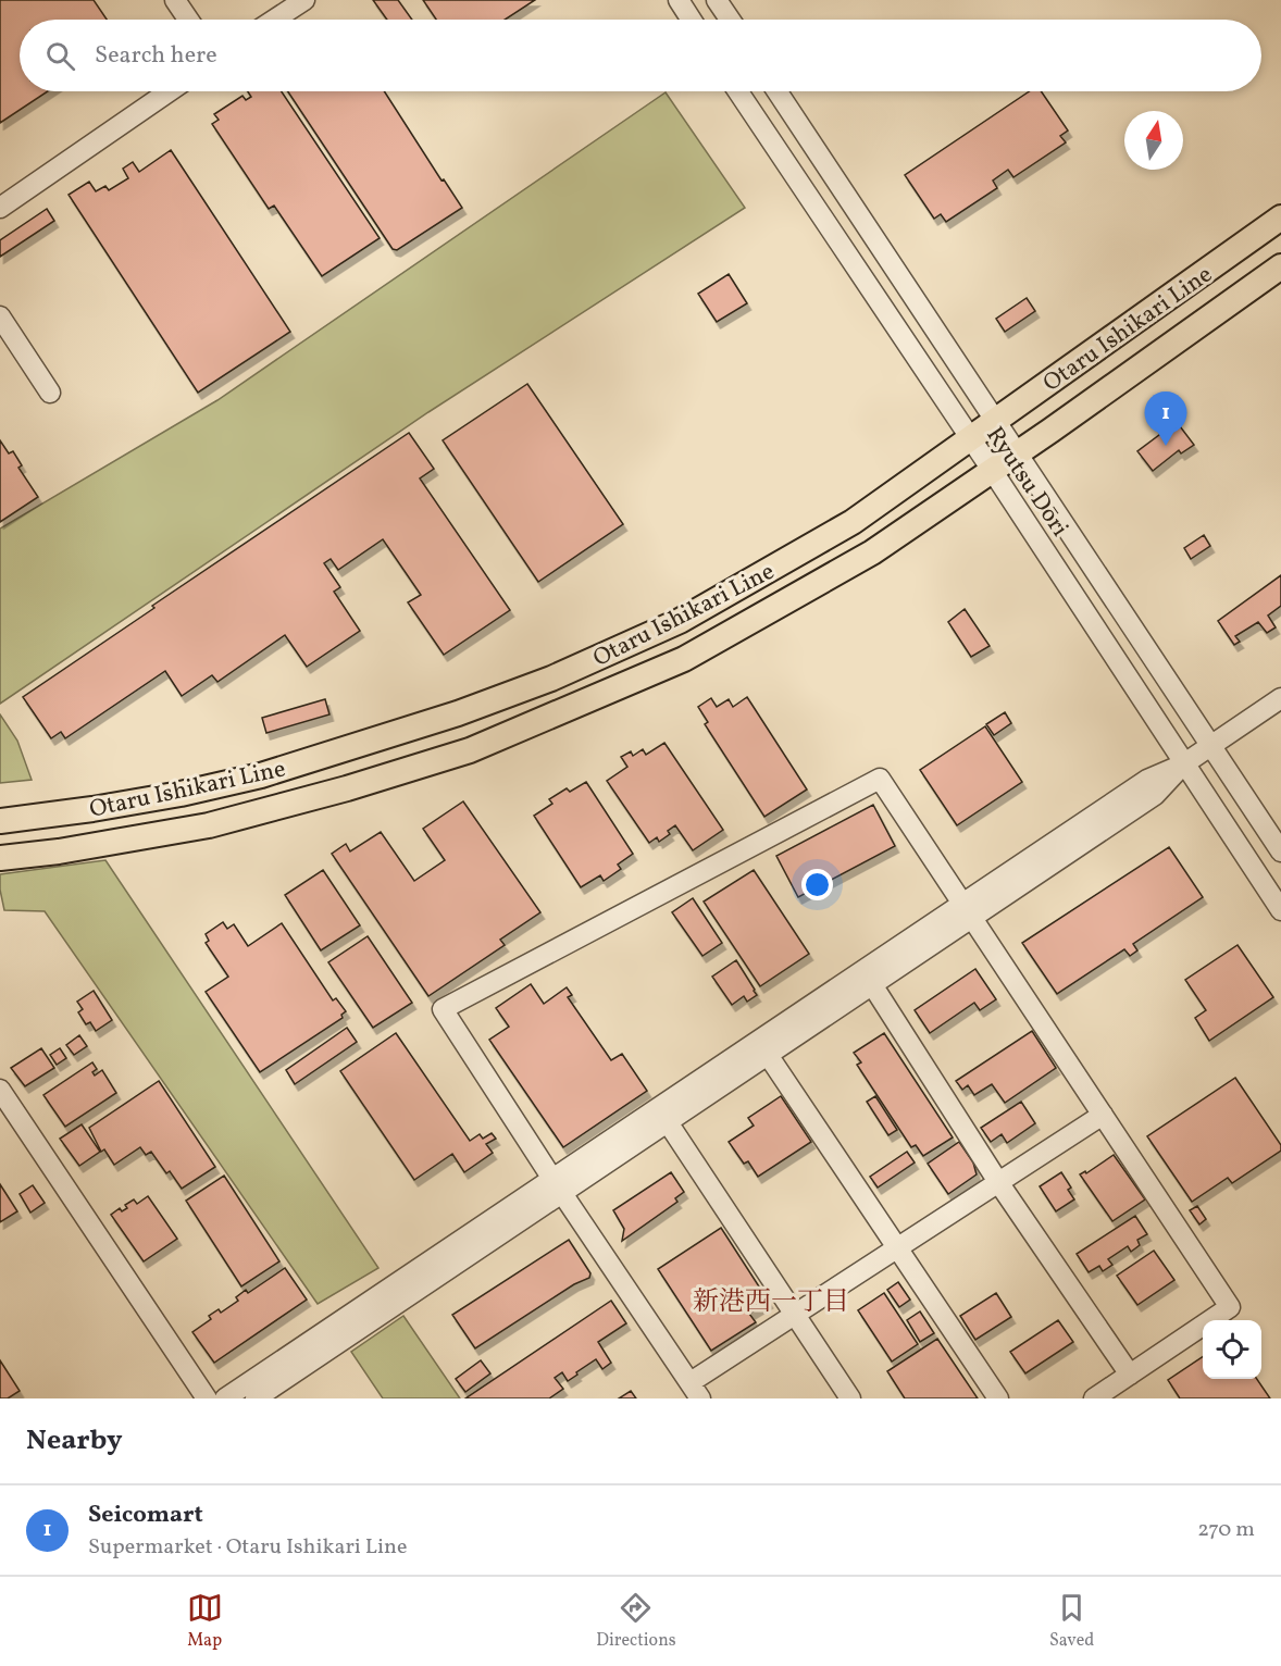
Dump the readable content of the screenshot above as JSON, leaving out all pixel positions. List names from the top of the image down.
{
  "streets": {
    "main road": ["Otaru Ishikari Line"],
    "street": ["Ryutsu Dōri"]
  },
  "crossings": [
    ["Otaru Ishikari Line", "Ryutsu Dōri"]
  ],
  "districts": ["新港西一丁目"],
  "north": "top",
  "page": {
    "search": "Search here",
    "pins": "1",
    "heading": "Nearby",
    "list": [
      {
        "mark": "1",
        "name": "Seicomart",
        "note": "Supermarket · Otaru Ishikari Line",
        "value": "270 m"
      }
    ],
    "nav": ["Map", "Directions", "Saved"]
  }
}
